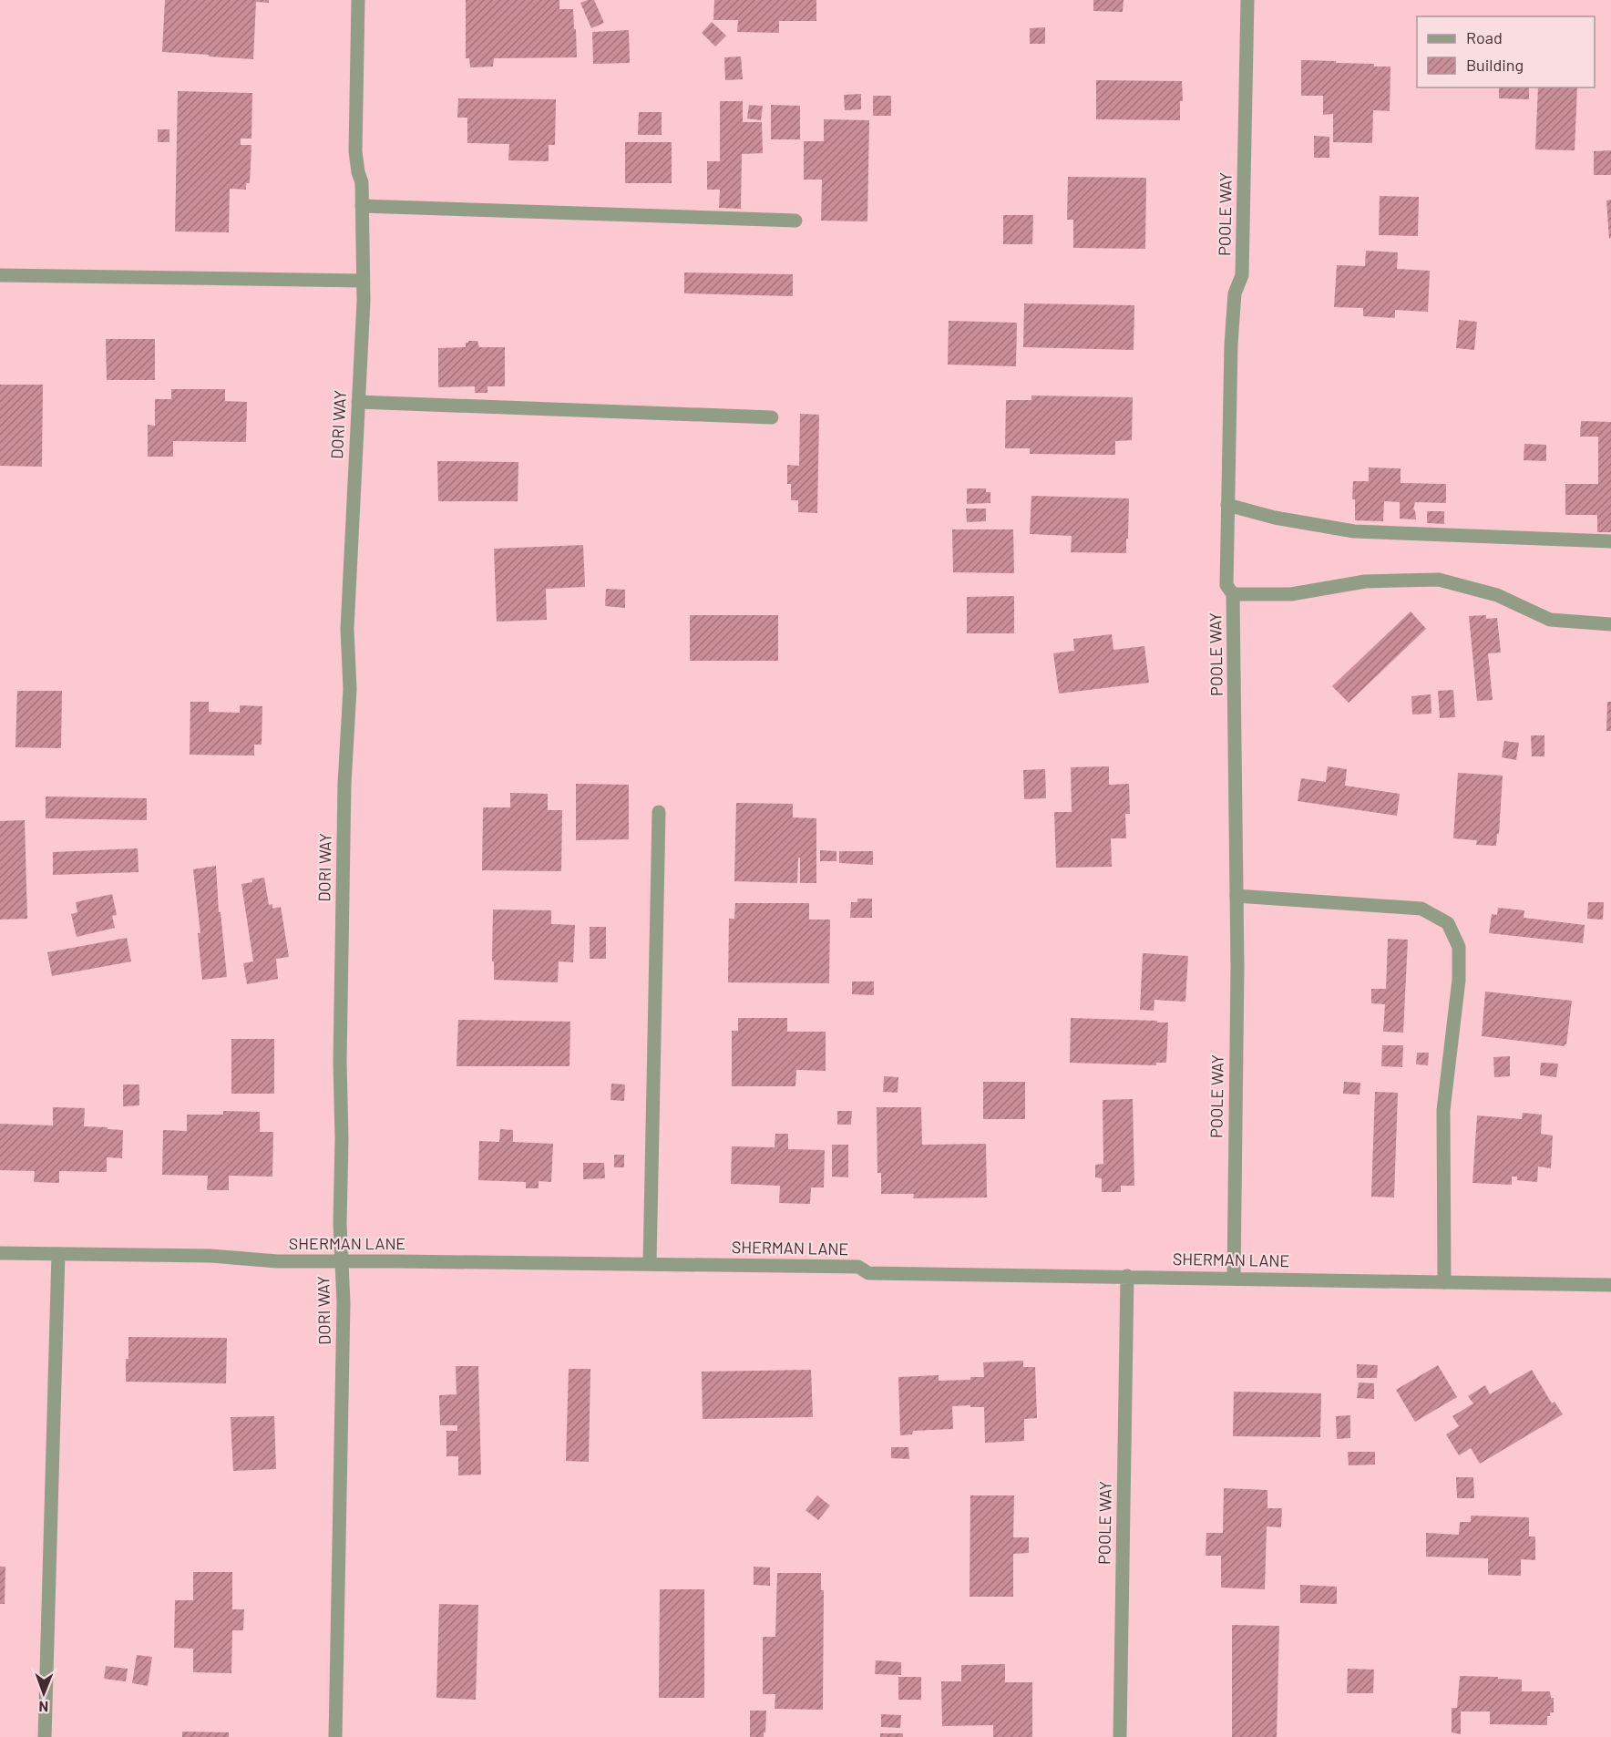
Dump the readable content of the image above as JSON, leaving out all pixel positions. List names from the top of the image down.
{
  "streets": {
    "street": ["POOLE WAY", "DORI WAY", "SHERMAN LANE"]
  },
  "crossings": [
    ["POOLE WAY", "SHERMAN LANE"],
    ["DORI WAY", "SHERMAN LANE"]
  ],
  "legend": ["Road", "Building"],
  "north": "bottom"
}
